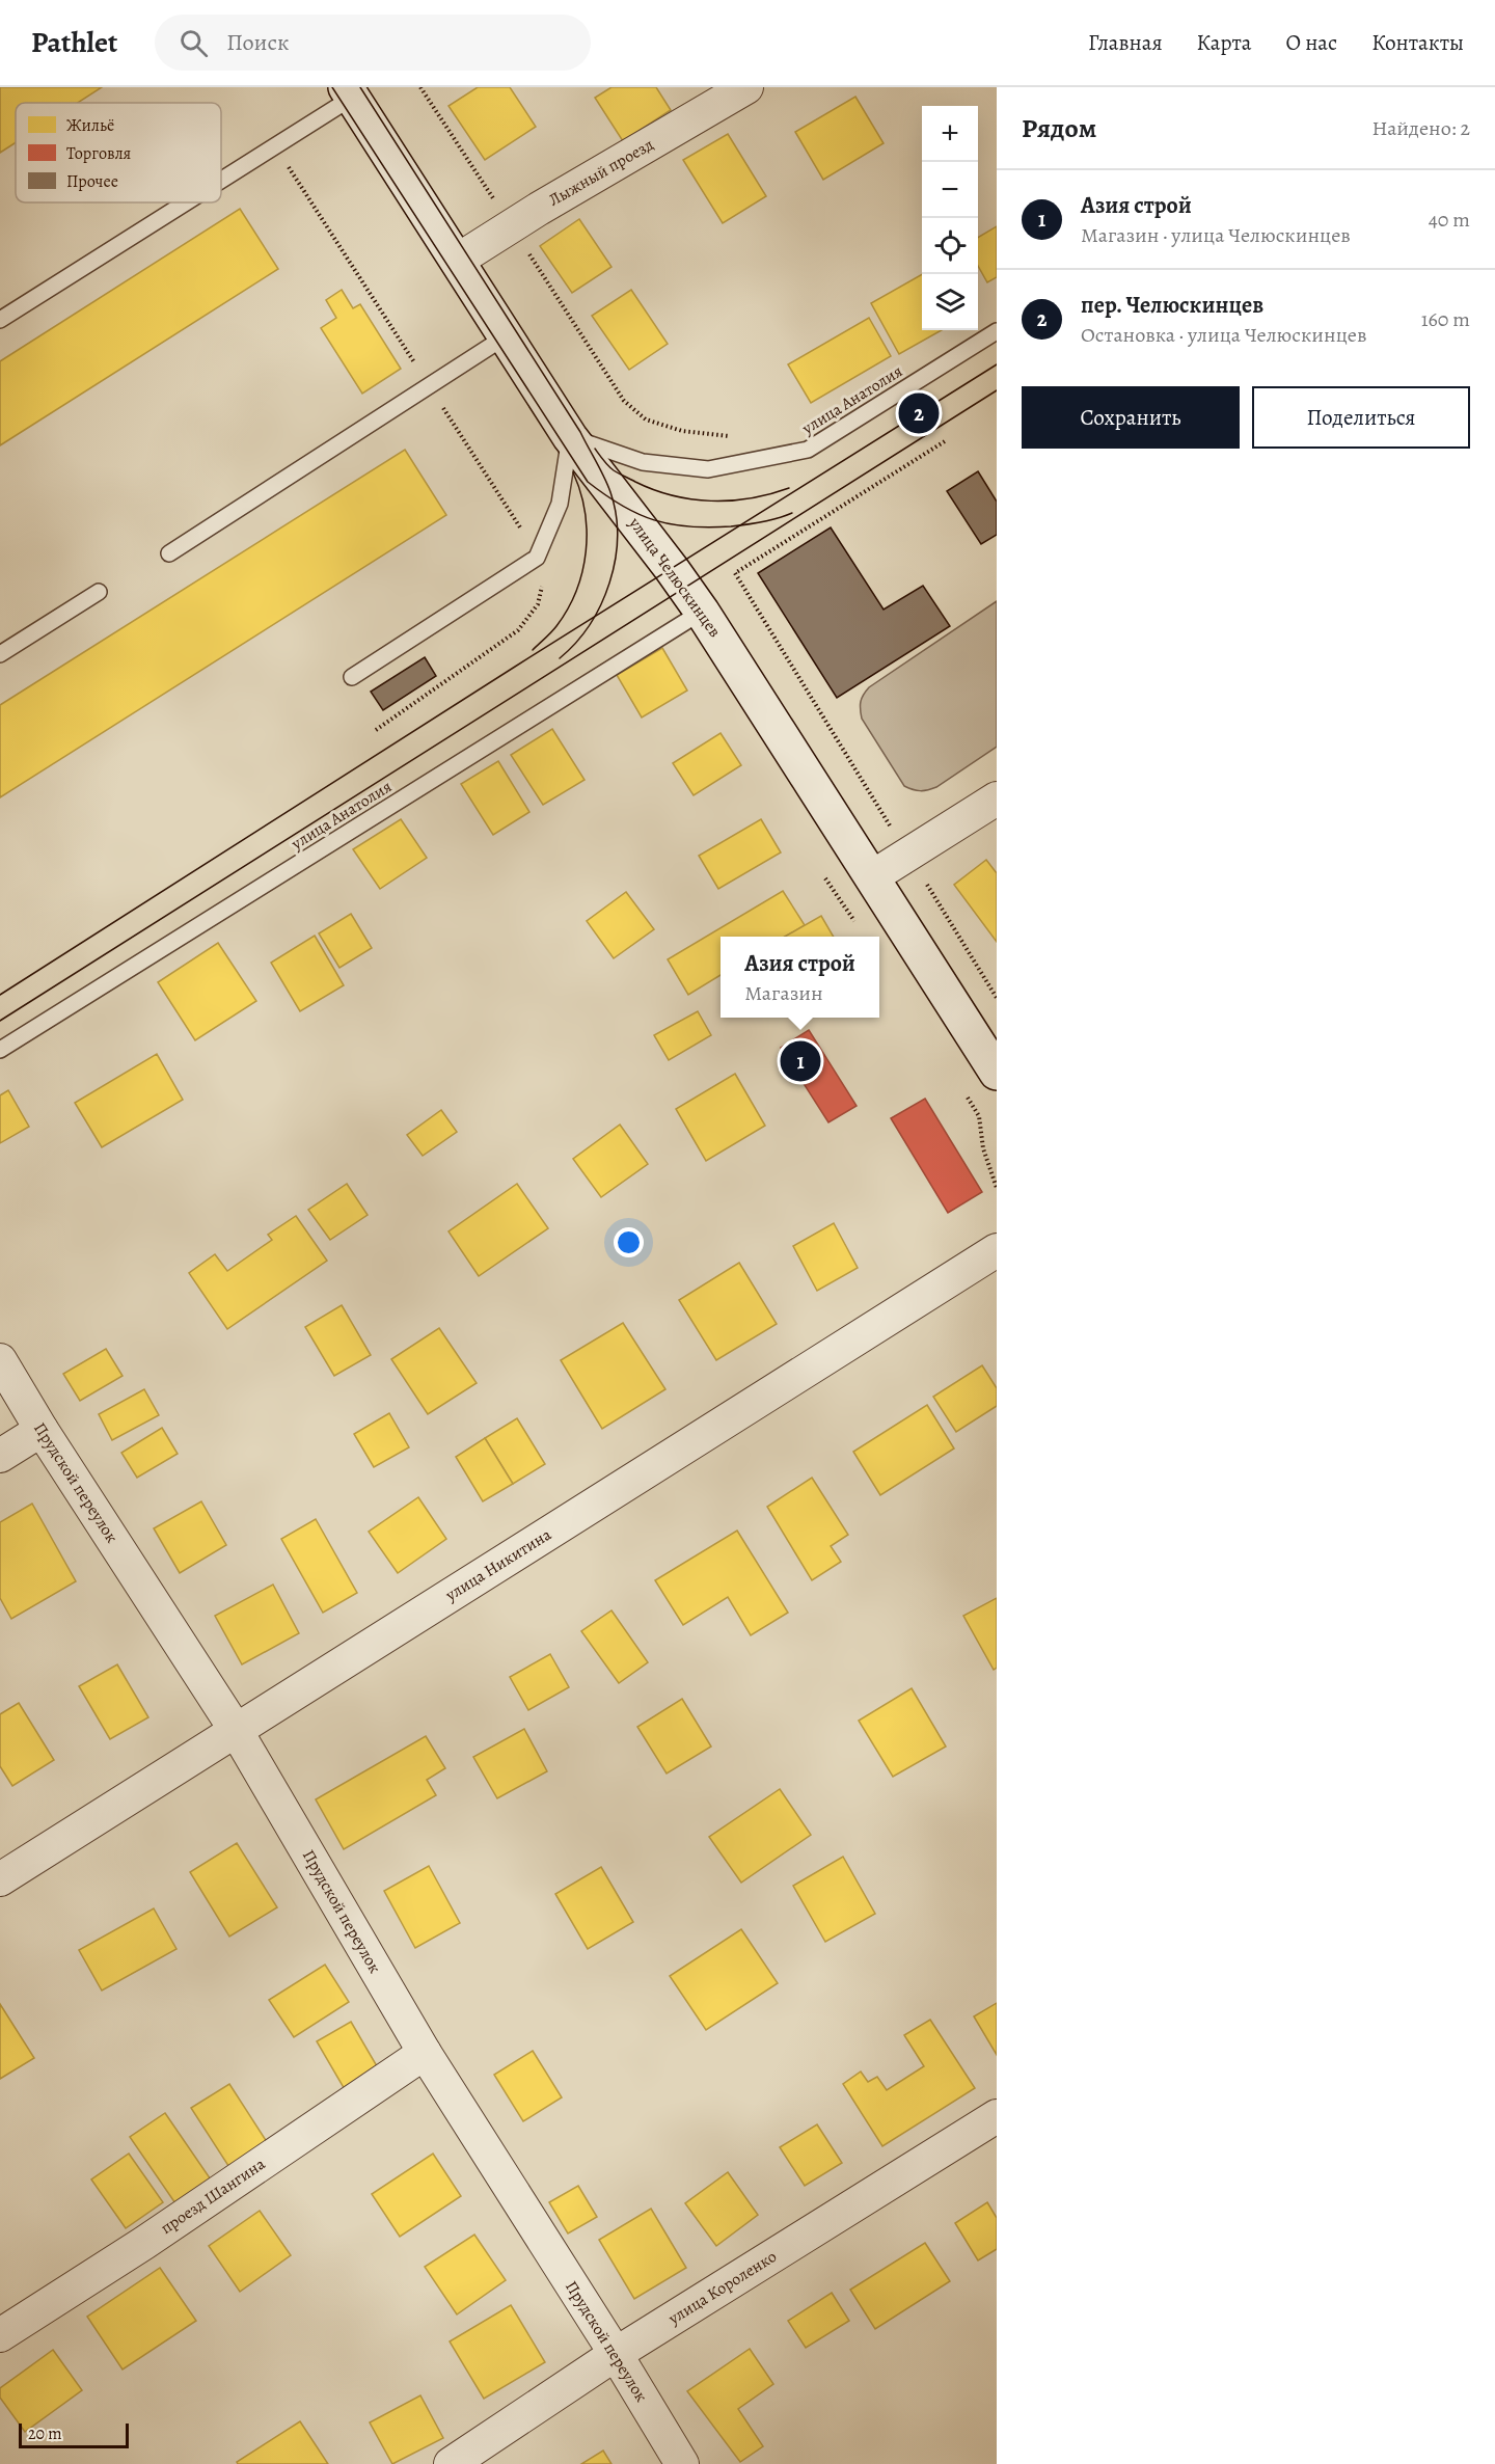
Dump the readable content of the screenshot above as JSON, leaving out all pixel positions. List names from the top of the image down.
{
  "streets": {
    "main road": ["улица Челюскинцев"],
    "street": [
      "Лыжный проезд",
      "Прудской переулок",
      "улица Никитина",
      "проезд Шангина",
      "улица Короленко"
    ],
    "lane": ["улица Анатолия"]
  },
  "crossings": [
    ["Лыжный проезд", "улица Челюскинцев"],
    ["улица Анатолия", "улица Челюскинцев"],
    ["Прудской переулок", "улица Никитина"],
    ["Прудской переулок", "проезд Шангина"],
    ["Прудской переулок", "улица Короленко"]
  ],
  "legend": ["Жильё", "Торговля", "Прочее"],
  "scale_bar": "20 m",
  "page": {
    "header": "Pathlet",
    "search": "Поиск",
    "nav": [
      "Главная",
      "Карта",
      "О нас",
      "Контакты"
    ],
    "heading": ["Рядом", "Найдено: 2"],
    "map_buttons": ["+", "−"],
    "list": [
      {
        "mark": "1",
        "name": "Азия строй",
        "note": "Магазин · улица Челюскинцев",
        "value": "40 m"
      },
      {
        "mark": "2",
        "name": "пер. Челюскинцев",
        "note": "Остановка · улица Челюскинцев",
        "value": "160 m"
      }
    ],
    "buttons": ["Сохранить", "Поделиться"],
    "pins": ["2", "1"],
    "popup": ["Азия строй", "Магазин"],
    "scale": "20 m"
  }
}
